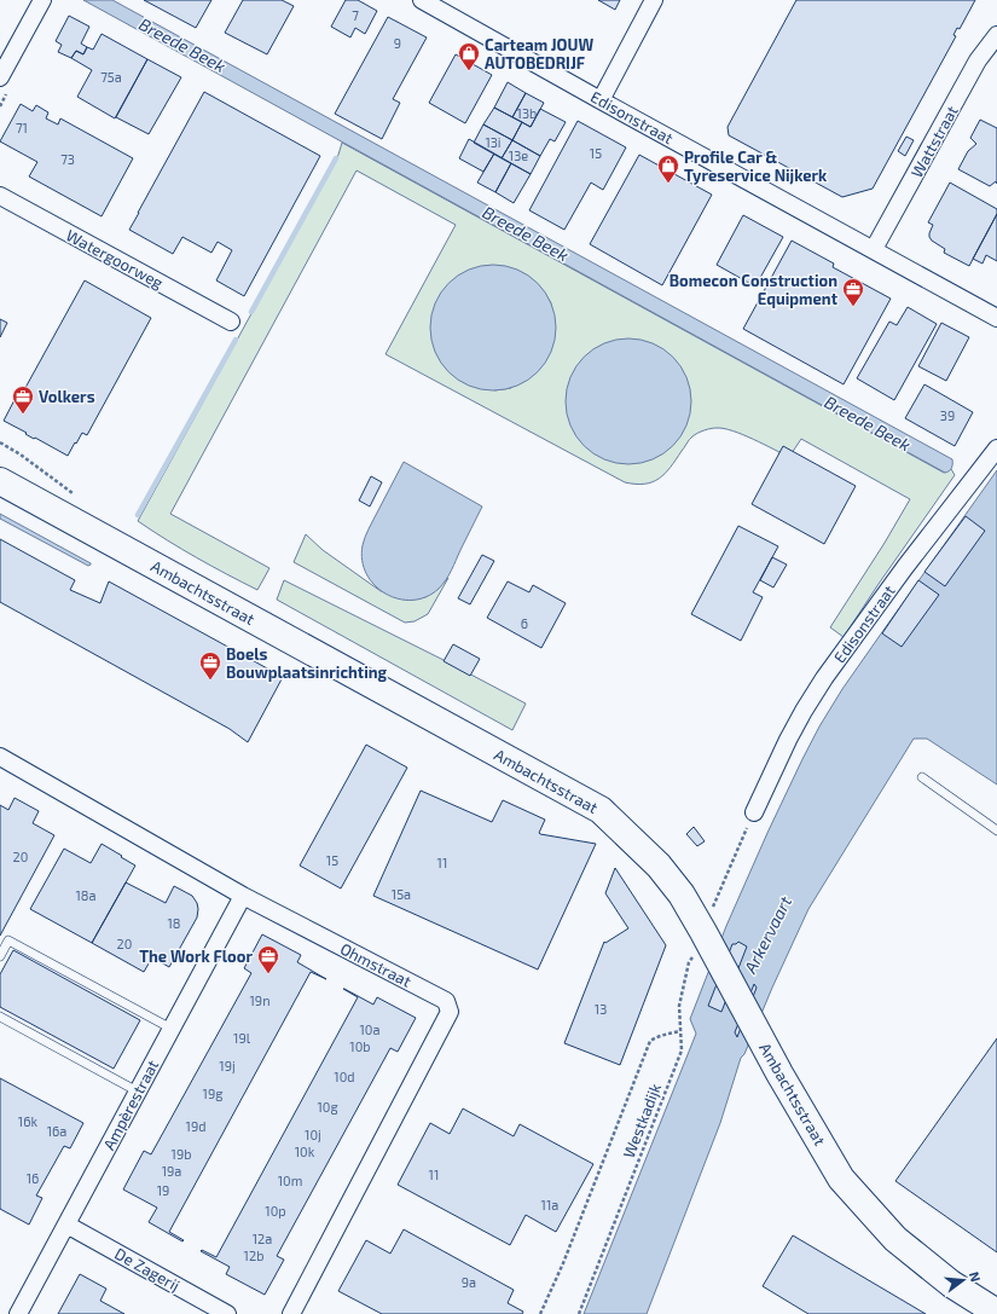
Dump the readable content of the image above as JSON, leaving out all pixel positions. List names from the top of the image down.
{
  "streets": {
    "main road": ["Ambachtsstraat"],
    "street": [
      "Edisonstraat",
      "Wattstraat",
      "Watergoorweg",
      "Ohmstraat",
      "Ampèrestraat",
      "De Zagerij"
    ],
    "path": ["Westkadijk"]
  },
  "crossings": [
    ["Edisonstraat", "Wattstraat"],
    ["Edisonstraat", "Westkadijk"],
    ["Ambachtsstraat", "Westkadijk"],
    ["Ohmstraat", "Ampèrestraat"],
    ["Ampèrestraat", "De Zagerij"]
  ],
  "water": ["Breede Beek", "Arkervaart"],
  "places": {
    "shop": ["Carteam JOUW AUTOBEDRIJF", "Profile Car & Tyreservice Nijkerk"],
    "office": [
      "Bomecon Construction Equipment",
      "Volkers",
      "Boels Bouwplaatsinrichting",
      "The Work Floor"
    ]
  },
  "house_numbers": [
    "7",
    "9",
    "75a",
    "13b",
    "71",
    "13i",
    "15",
    "13e",
    "73",
    "39",
    "6",
    "20",
    "15",
    "11",
    "15a",
    "18a",
    "18",
    "20",
    "19n",
    "13",
    "10a",
    "19l",
    "10b",
    "19j",
    "10d",
    "19g",
    "10g",
    "16k",
    "19d",
    "16a",
    "10j",
    "10k",
    "19b",
    "19a",
    "11",
    "16",
    "10m",
    "19",
    "11a",
    "10p",
    "12a",
    "12b",
    "9a"
  ],
  "north": "right"
}
